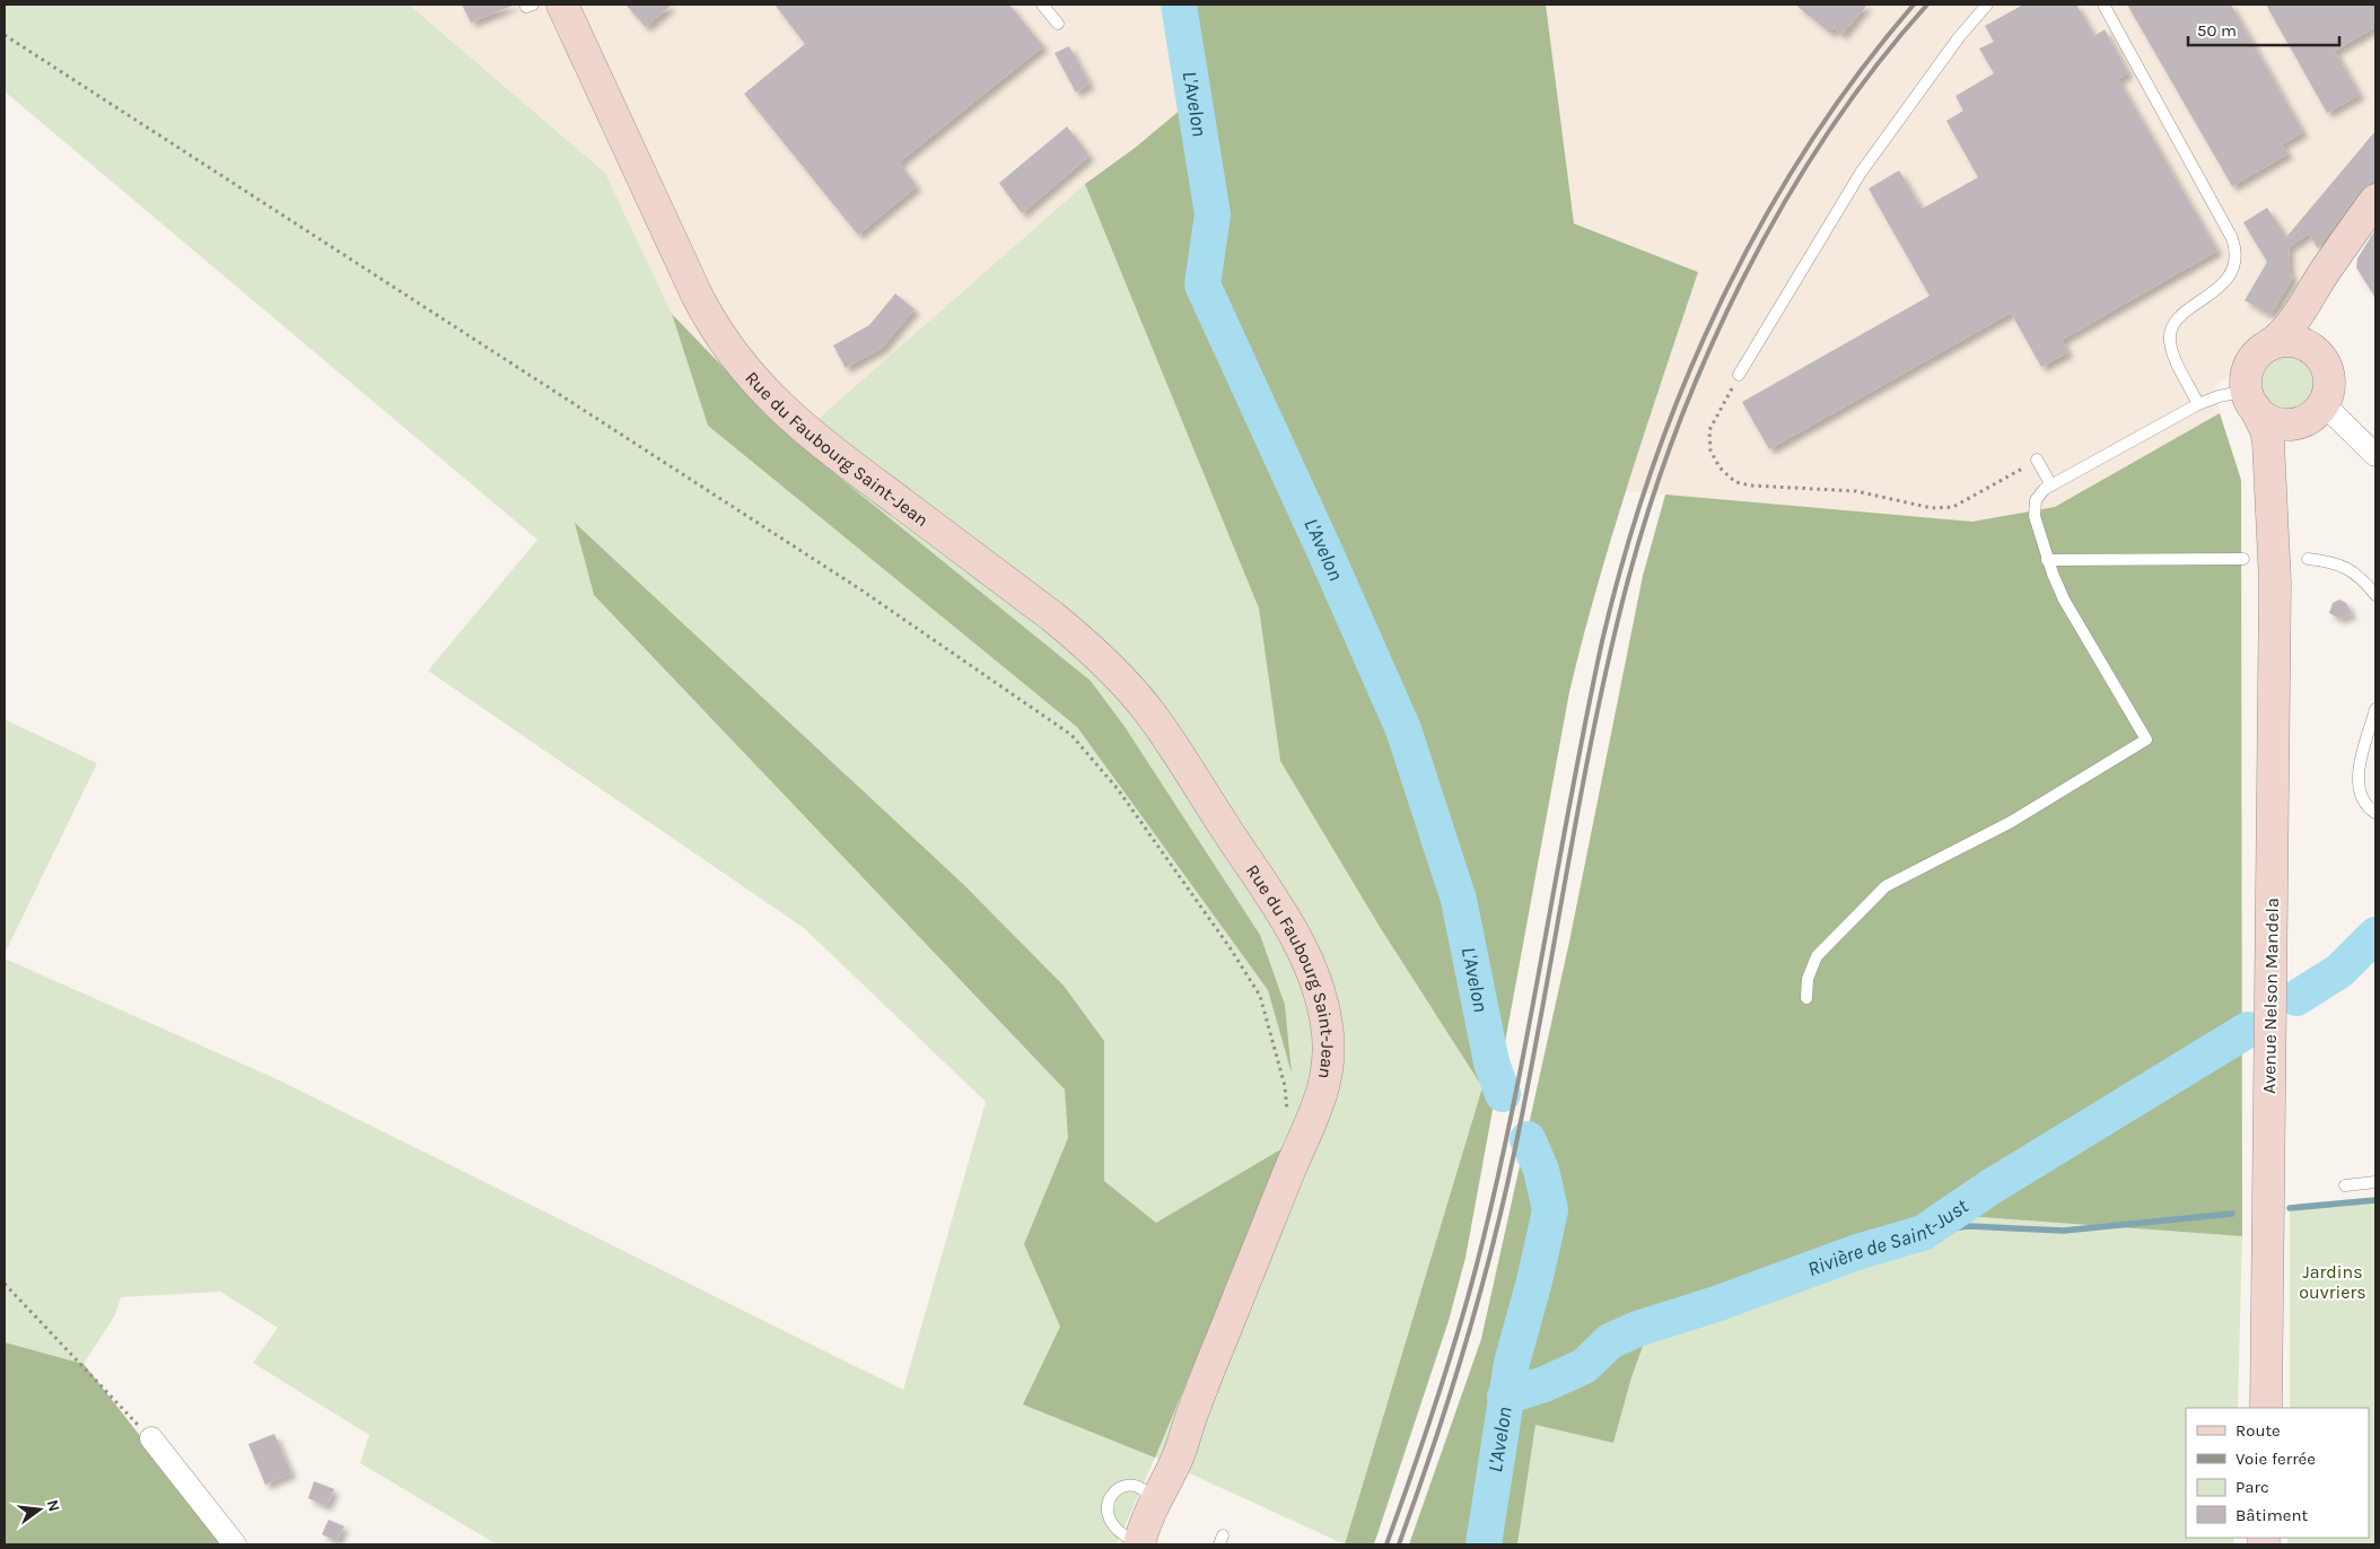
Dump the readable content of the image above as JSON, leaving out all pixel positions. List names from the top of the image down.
{
  "streets": {
    "main road": ["Rue du Faubourg Saint-Jean", "Avenue Nelson Mandela"]
  },
  "water": ["L'Avelon", "Rivière de Saint-Just"],
  "parks": ["Jardins ouvriers"],
  "legend": [
    "Route",
    "Voie ferrée",
    "Parc",
    "Bâtiment"
  ],
  "scale_bar": "50 m",
  "north": "right"
}
